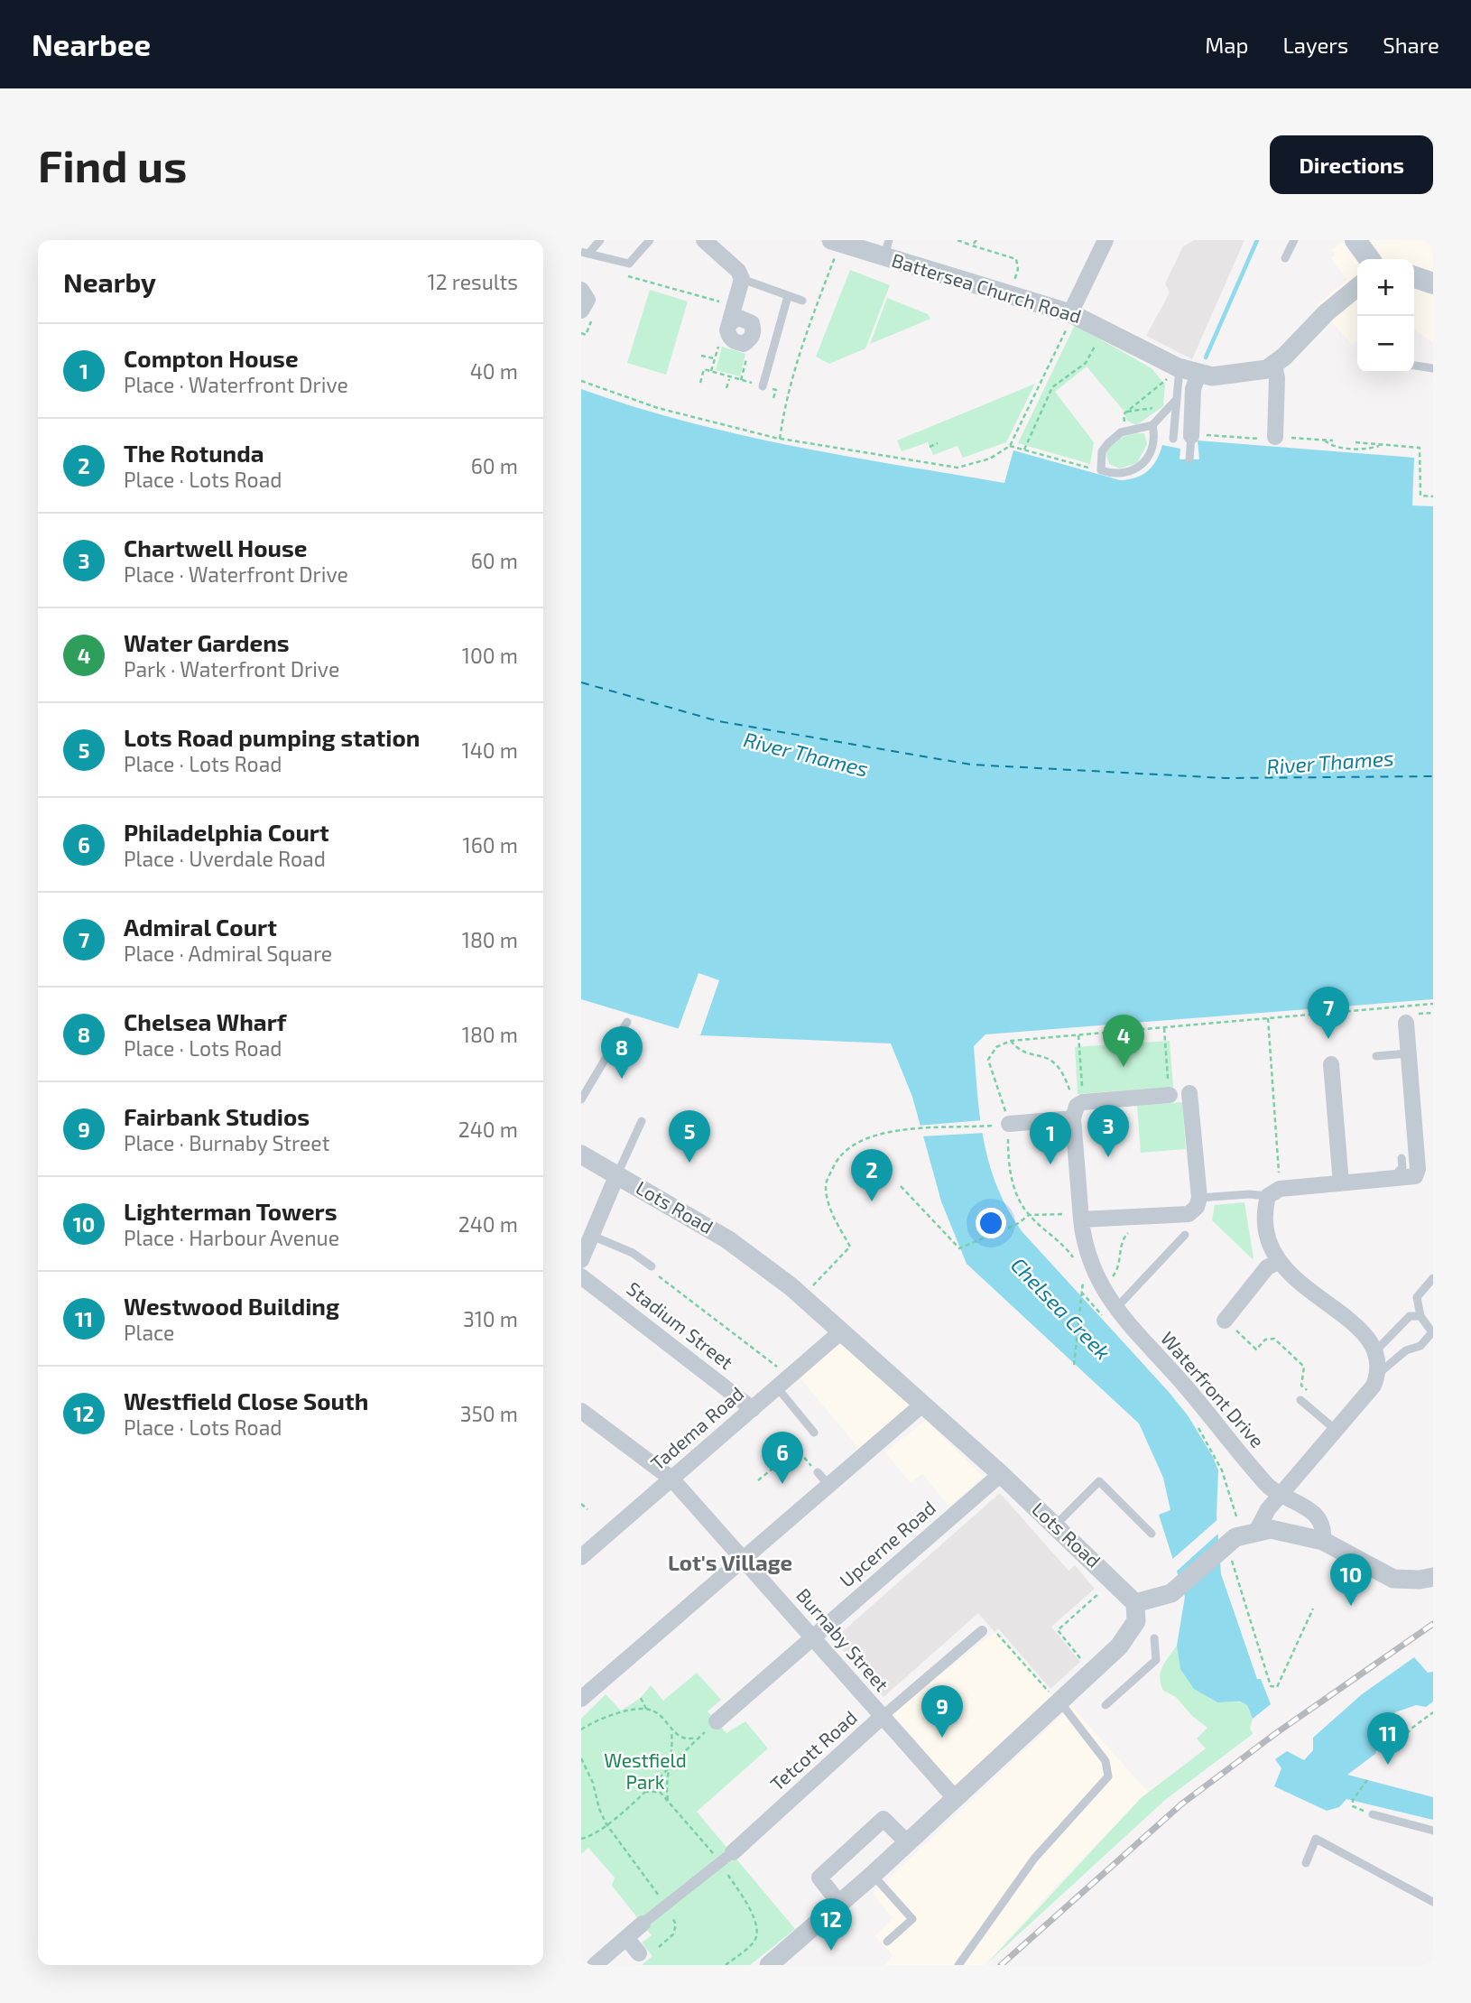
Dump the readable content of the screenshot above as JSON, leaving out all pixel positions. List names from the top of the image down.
{
  "streets": {
    "street": [
      "Battersea Church Road",
      "Lots Road",
      "Stadium Street",
      "Waterfront Drive",
      "Tadema Road",
      "Upcerne Road",
      "Burnaby Street",
      "Tetcott Road"
    ]
  },
  "crossings": [
    ["Lots Road", "Tadema Road"],
    ["Lots Road", "Upcerne Road"],
    ["Stadium Street", "Tadema Road"],
    ["Tadema Road", "Burnaby Street"],
    ["Upcerne Road", "Burnaby Street"],
    ["Burnaby Street", "Tetcott Road"]
  ],
  "districts": ["Lot's Village"],
  "water": ["River Thames", "Chelsea Creek"],
  "parks": ["Westfield Park"],
  "page": {
    "header": "Nearbee",
    "nav": ["Map", "Layers", "Share"],
    "buttons": "Directions",
    "title": "Find us",
    "heading": ["Nearby", "12 results"],
    "map_buttons": ["+", "−"],
    "list": [
      {
        "mark": "1",
        "name": "Compton House",
        "note": "Place · Waterfront Drive",
        "value": "40 m"
      },
      {
        "mark": "2",
        "name": "The Rotunda",
        "note": "Place · Lots Road",
        "value": "60 m"
      },
      {
        "mark": "3",
        "name": "Chartwell House",
        "note": "Place · Waterfront Drive",
        "value": "60 m"
      },
      {
        "mark": "4",
        "name": "Water Gardens",
        "note": "Park · Waterfront Drive",
        "value": "100 m"
      },
      {
        "mark": "5",
        "name": "Lots Road pumping station",
        "note": "Place · Lots Road",
        "value": "140 m"
      },
      {
        "mark": "6",
        "name": "Philadelphia Court",
        "note": "Place · Uverdale Road",
        "value": "160 m"
      },
      {
        "mark": "7",
        "name": "Admiral Court",
        "note": "Place · Admiral Square",
        "value": "180 m"
      },
      {
        "mark": "8",
        "name": "Chelsea Wharf",
        "note": "Place · Lots Road",
        "value": "180 m"
      },
      {
        "mark": "9",
        "name": "Fairbank Studios",
        "note": "Place · Burnaby Street",
        "value": "240 m"
      },
      {
        "mark": "10",
        "name": "Lighterman Towers",
        "note": "Place · Harbour Avenue",
        "value": "240 m"
      },
      {
        "mark": "11",
        "name": "Westwood Building",
        "note": "Place",
        "value": "310 m"
      },
      {
        "mark": "12",
        "name": "Westfield Close South",
        "note": "Place · Lots Road",
        "value": "350 m"
      }
    ],
    "pins": [
      "7",
      "4",
      "8",
      "3",
      "5",
      "1",
      "2",
      "6",
      "10",
      "9",
      "11",
      "12"
    ]
  }
}
